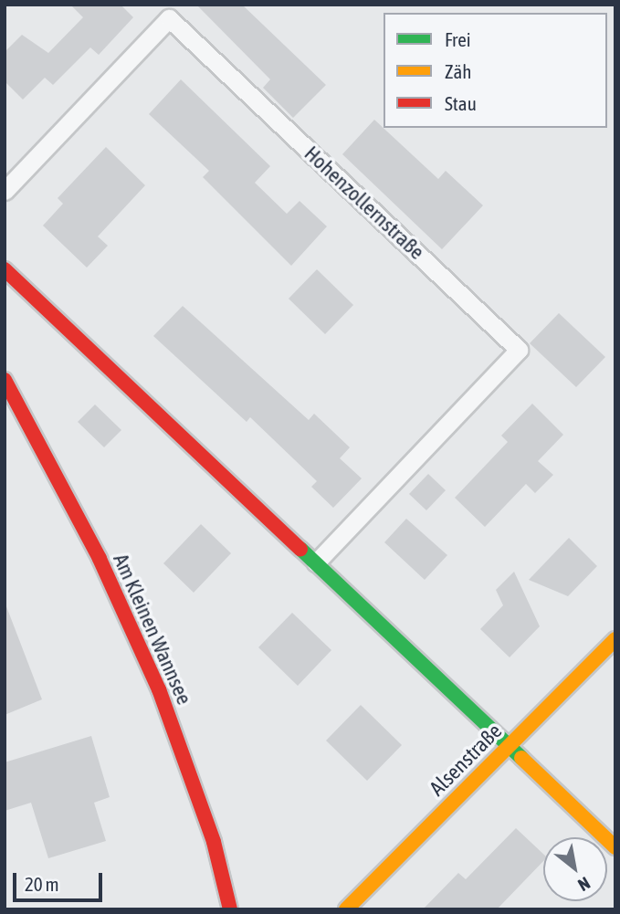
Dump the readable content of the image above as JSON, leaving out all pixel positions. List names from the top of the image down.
{
  "streets": {
    "street": ["Am Kleinen Wannsee", "Alsenstraße"],
    "lane": ["Hohenzollernstraße"]
  },
  "legend": ["Frei", "Zäh", "Stau"],
  "scale_bar": "20 m",
  "north": "bottom right"
}
